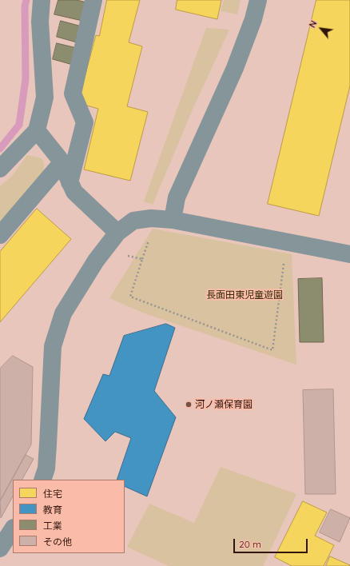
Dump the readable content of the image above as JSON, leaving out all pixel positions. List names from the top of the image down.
{
  "parks": ["長面田東児童遊園"],
  "places": ["河ノ瀬保育園"],
  "legend": [
    "住宅",
    "教育",
    "工業",
    "その他"
  ],
  "scale_bar": "20 m",
  "north": "top left"
}
